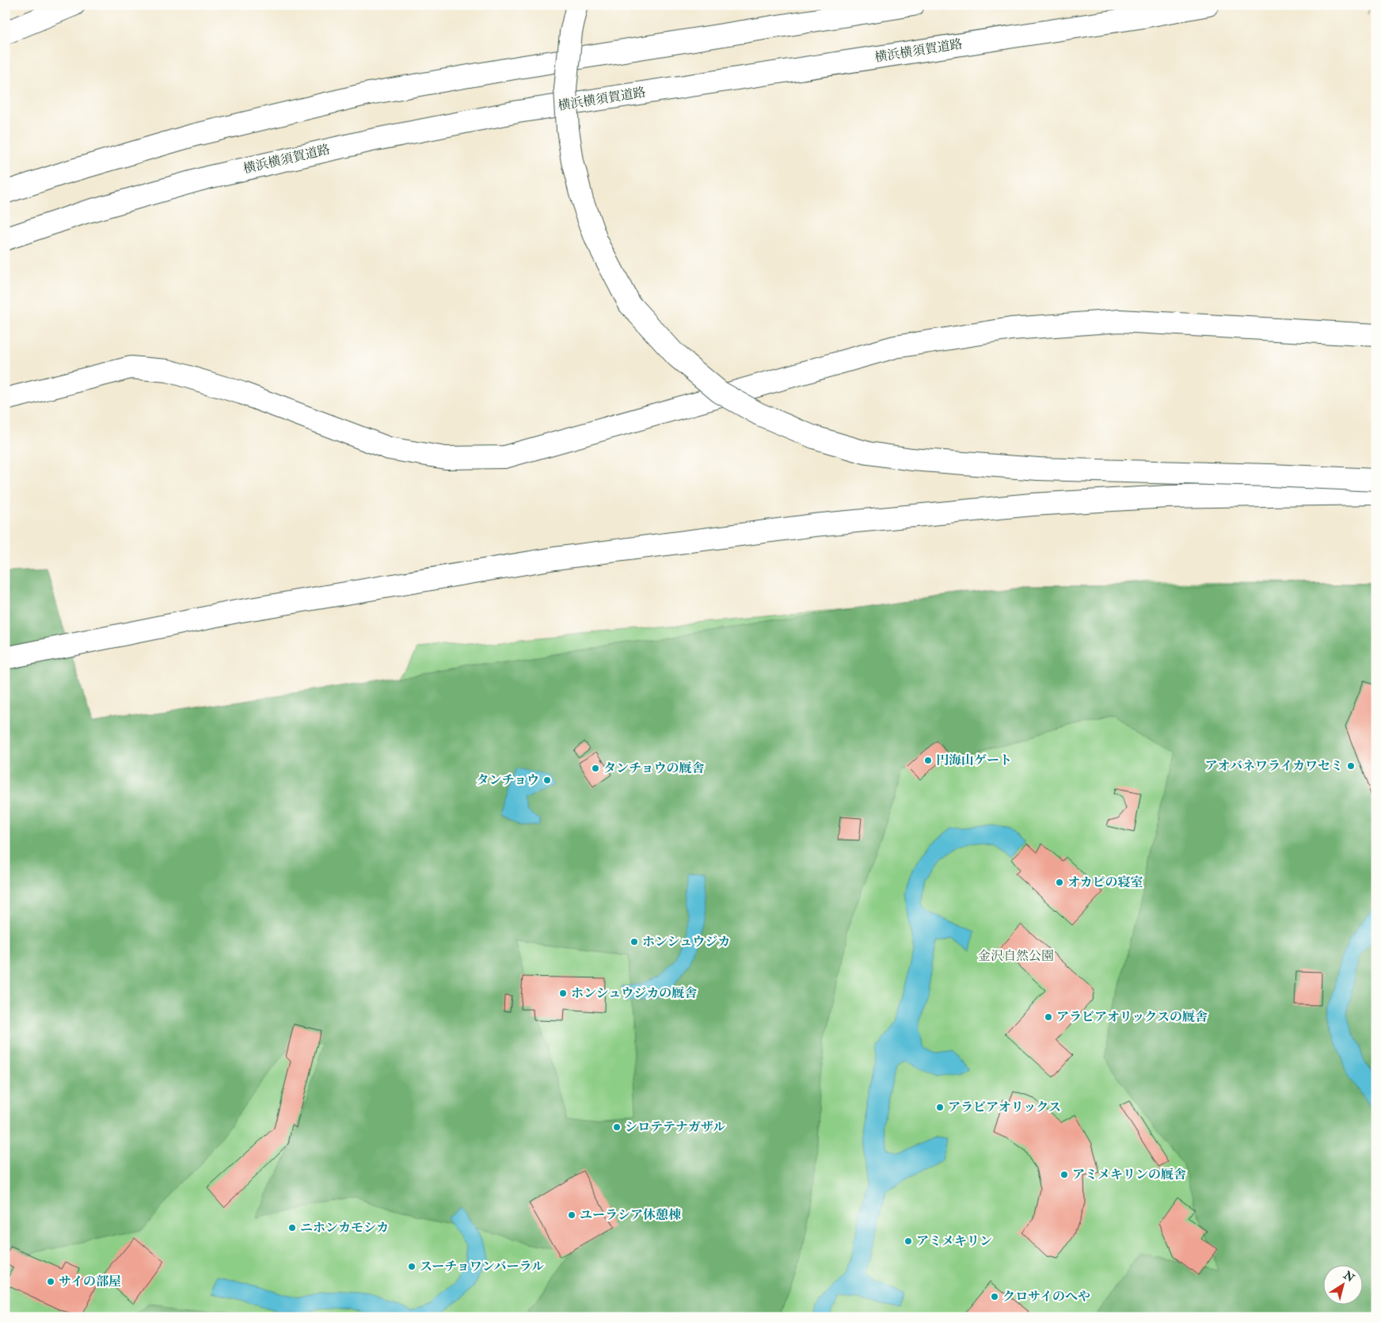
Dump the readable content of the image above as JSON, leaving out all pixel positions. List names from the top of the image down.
{
  "streets": {
    "main road": ["横浜横須賀道路"]
  },
  "parks": ["金沢自然公園"],
  "places": [
    "円海山ゲート",
    "アオバネワライカワセミ",
    "タンチョウの厩舎",
    "タンチョウ",
    "オカピの寝室",
    "ホンシュウジカ",
    "ホンシュウジカの厩舎",
    "アラビアオリックスの厩舎",
    "アラビアオリックス",
    "シロテテナガザル",
    "アミメキリンの厩舎",
    "ユーラシア休憩棟",
    "ニホンカモシカ",
    "アミメキリン",
    "スーチョワンバーラル",
    "サイの部屋",
    "クロサイのへや"
  ],
  "north": "top right"
}
